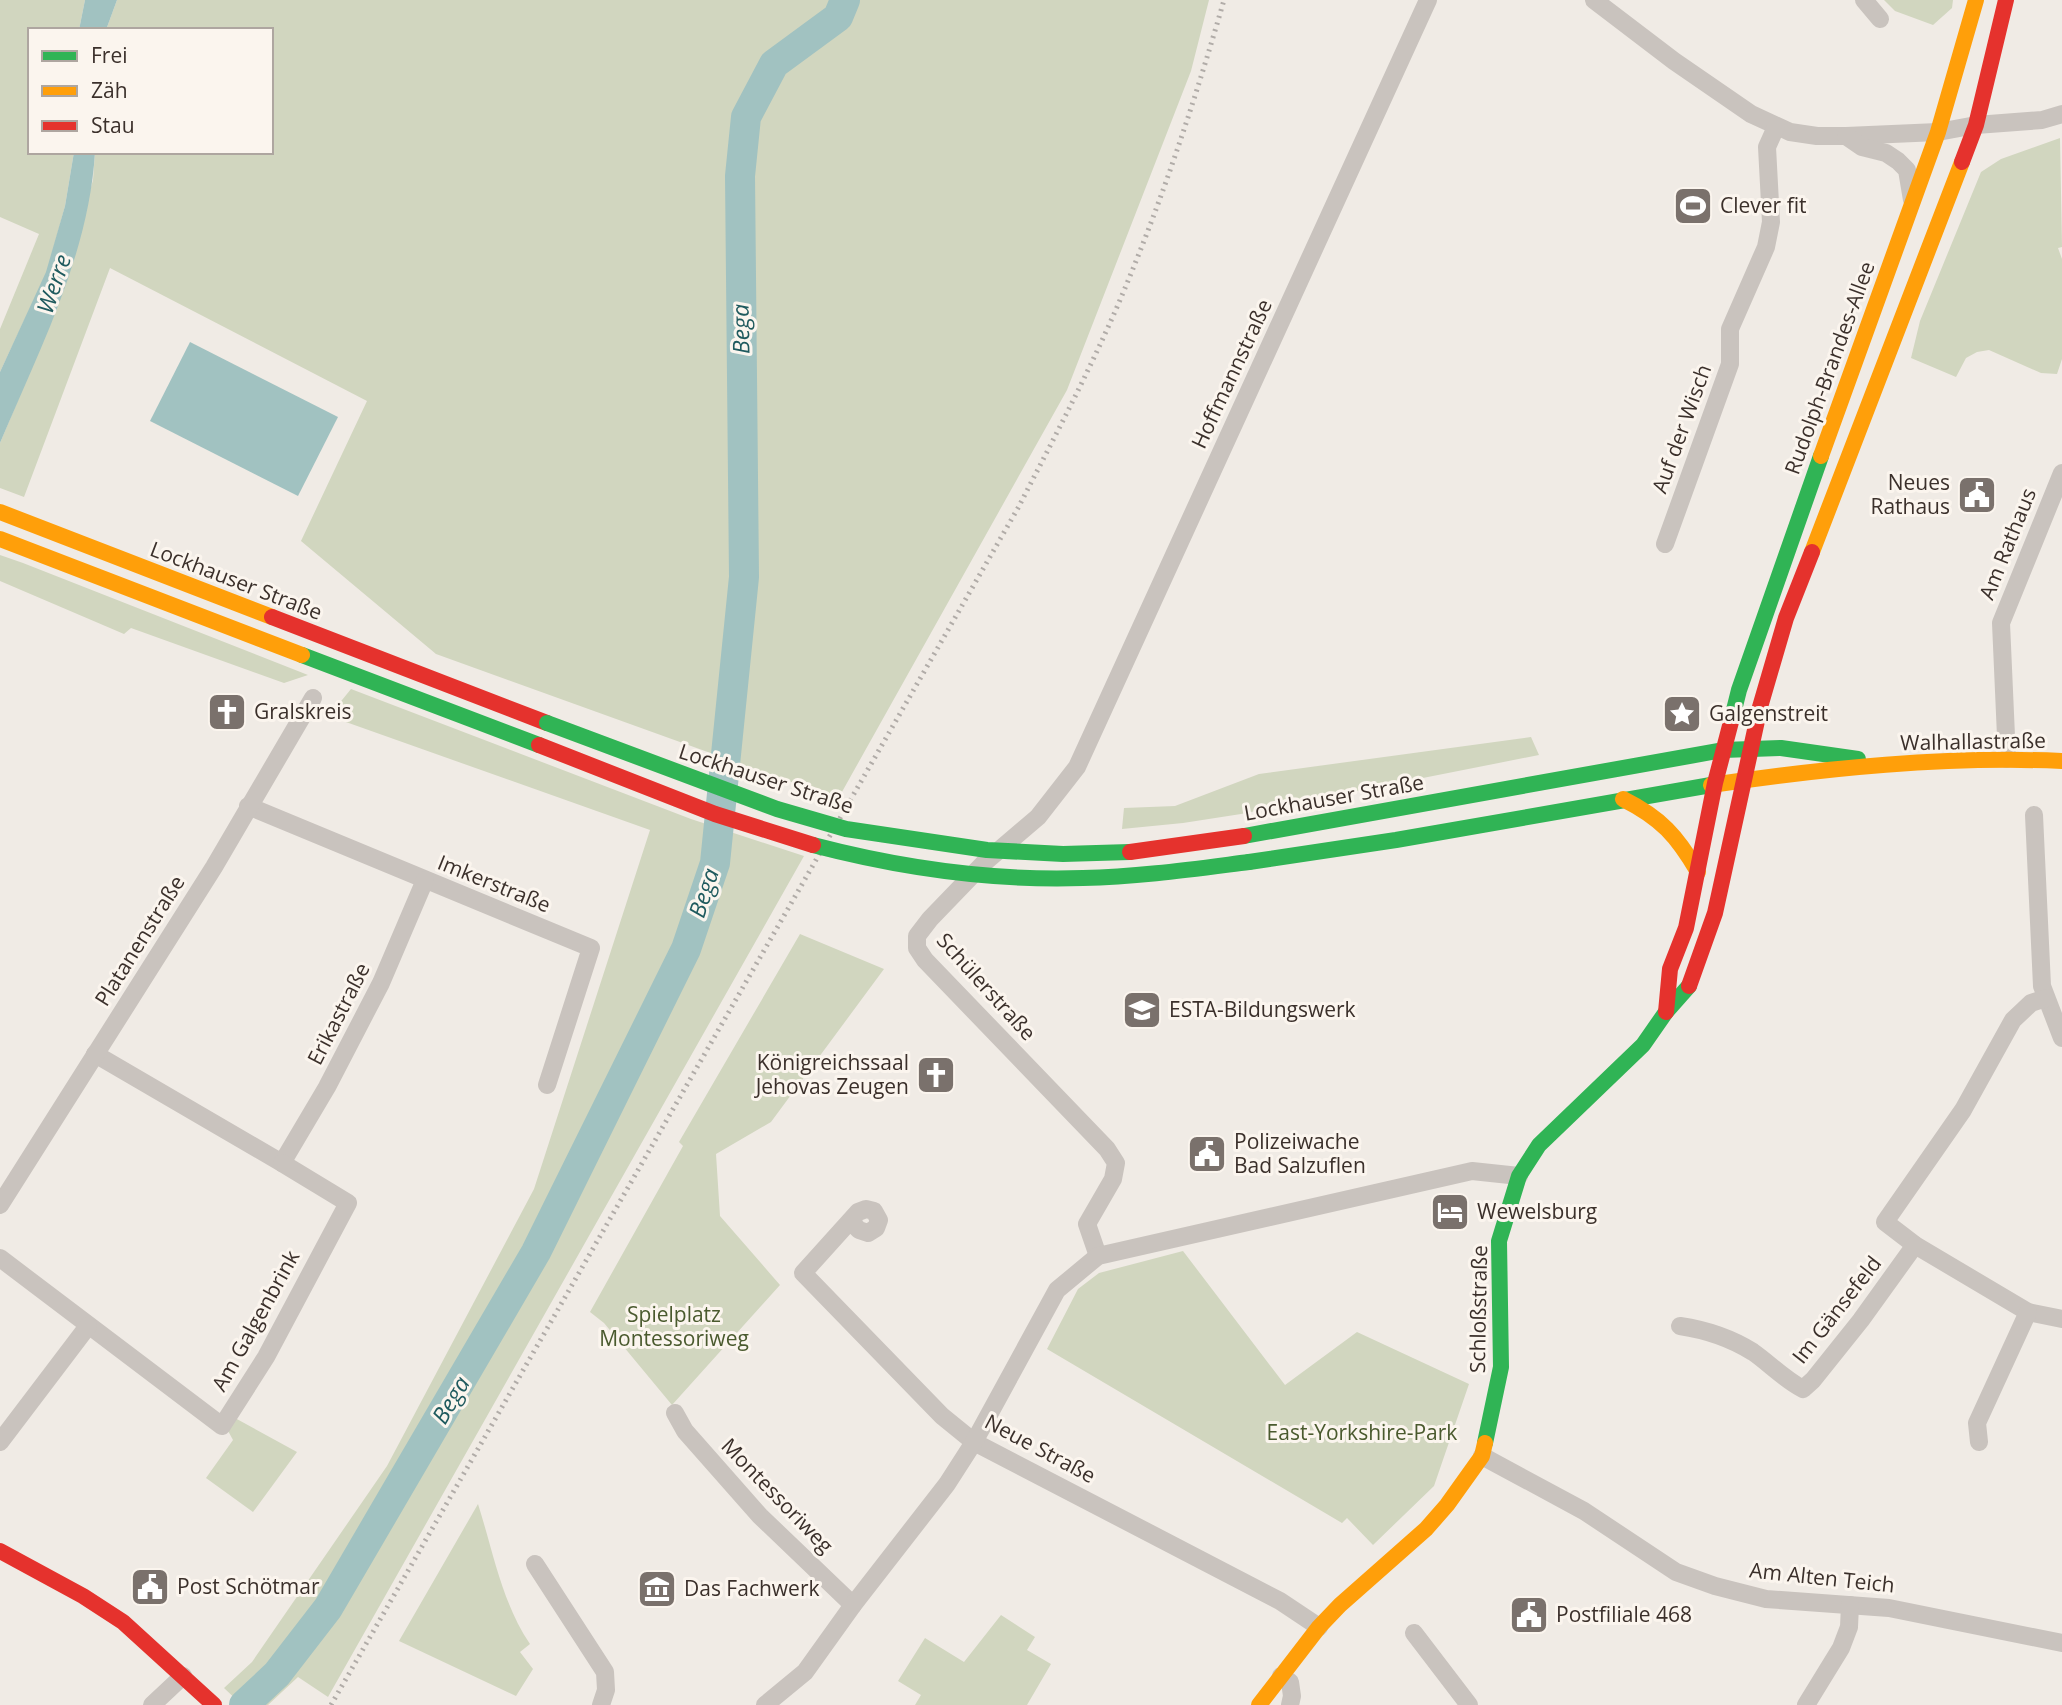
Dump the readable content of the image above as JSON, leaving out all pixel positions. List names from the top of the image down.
{
  "streets": {
    "main road": [
      "Rudolph-Brandes-Allee",
      "Lockhauser Straße",
      "Walhallastraße",
      "Schloßstraße"
    ],
    "street": [
      "Hoffmannstraße",
      "Auf der Wisch",
      "Am Rathaus",
      "Imkerstraße",
      "Platanenstraße",
      "Schülerstraße",
      "Erikastraße",
      "Im Gänsefeld",
      "Am Galgenbrink",
      "Neue Straße",
      "Montessoriweg",
      "Am Alten Teich"
    ]
  },
  "crossings": [
    ["Rudolph-Brandes-Allee", "Lockhauser Straße"],
    ["Rudolph-Brandes-Allee", "Walhallastraße"],
    ["Rudolph-Brandes-Allee", "Schloßstraße"],
    ["Hoffmannstraße", "Schülerstraße"],
    ["Am Rathaus", "Walhallastraße"],
    ["Lockhauser Straße", "Walhallastraße"],
    ["Lockhauser Straße", "Schloßstraße"],
    ["Walhallastraße", "Schloßstraße"],
    ["Imkerstraße", "Platanenstraße"],
    ["Imkerstraße", "Erikastraße"],
    ["Erikastraße", "Am Galgenbrink"],
    ["Schloßstraße", "Neue Straße"],
    ["Schloßstraße", "Am Alten Teich"]
  ],
  "water": ["Werre", "Bega"],
  "parks": ["Spielplatz Montessoriweg", "East-Yorkshire-Park"],
  "places": {
    "sports": ["Clever fit"],
    "public building": [
      "Neues Rathaus",
      "Polizeiwache Bad Salzuflen",
      "Post Schötmar",
      "Postfiliale 468"
    ],
    "church": ["Gralskreis", "Königreichssaal Jehovas Zeugen"],
    "place": ["Galgenstreit"],
    "school or university": ["ESTA-Bildungswerk"],
    "hotel": ["Wewelsburg"],
    "museum": ["Das Fachwerk"]
  },
  "legend": ["Frei", "Zäh", "Stau"]
}
